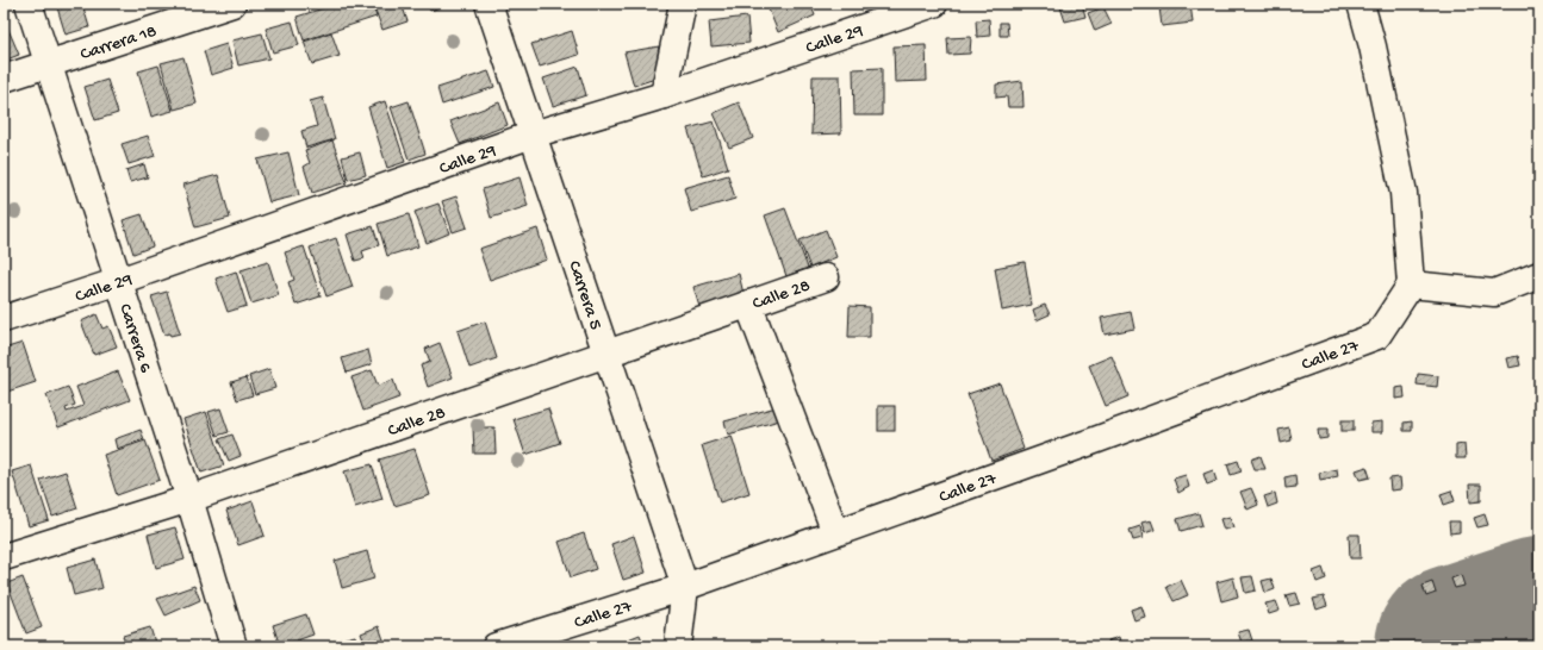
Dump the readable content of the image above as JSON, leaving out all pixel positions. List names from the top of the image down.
{
  "streets": {
    "street": [
      "Calle 29",
      "Carrera 18",
      "Calle 28",
      "Carrera 5",
      "Carrera 6",
      "Calle 27"
    ]
  },
  "crossings": [
    ["Calle 29", "Carrera 5"],
    ["Calle 29", "Carrera 6"],
    ["Carrera 18", "Carrera 6"],
    ["Calle 28", "Carrera 5"],
    ["Calle 28", "Carrera 6"],
    ["Carrera 5", "Calle 27"]
  ]
}
